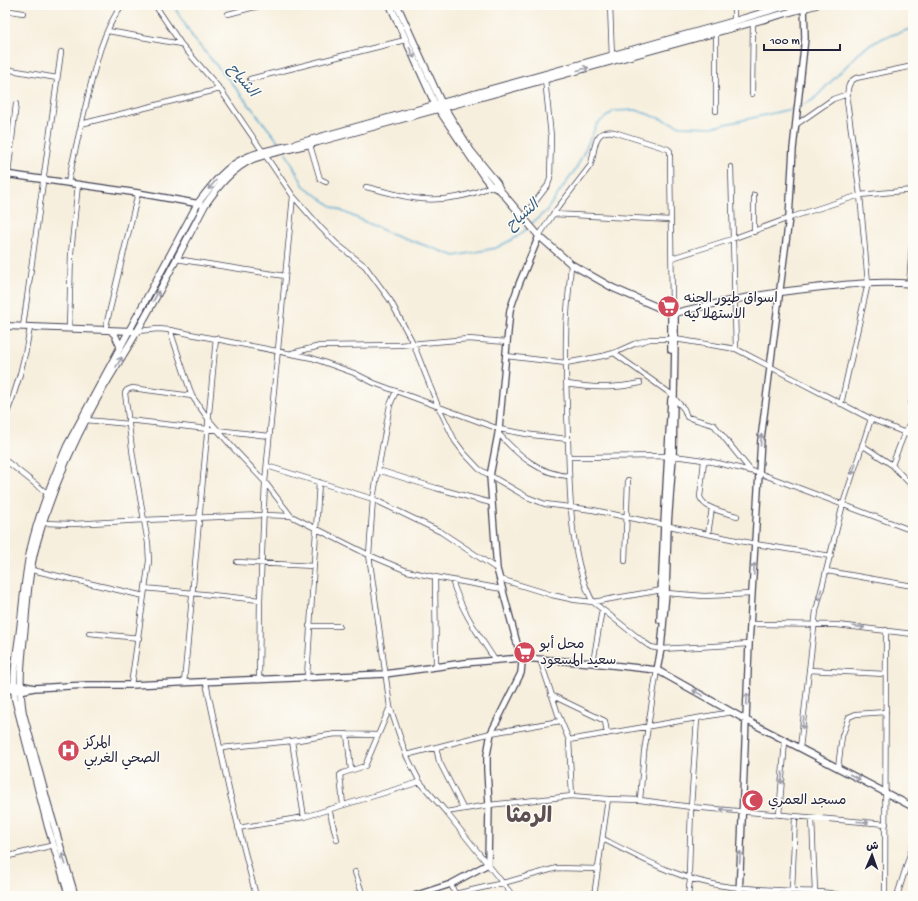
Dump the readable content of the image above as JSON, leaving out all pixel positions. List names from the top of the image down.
{
  "districts": ["الرمثا"],
  "water": ["الشياح"],
  "places": {
    "supermarket": ["اسواق طيور الجنه الاستهلاكيه", "محل أبو سعيد المسعود"],
    "hospital": ["المركز الصحي الغربي"],
    "mosque": ["مسجد العمري"]
  },
  "scale_bar": "100 m",
  "north": "top"
}
